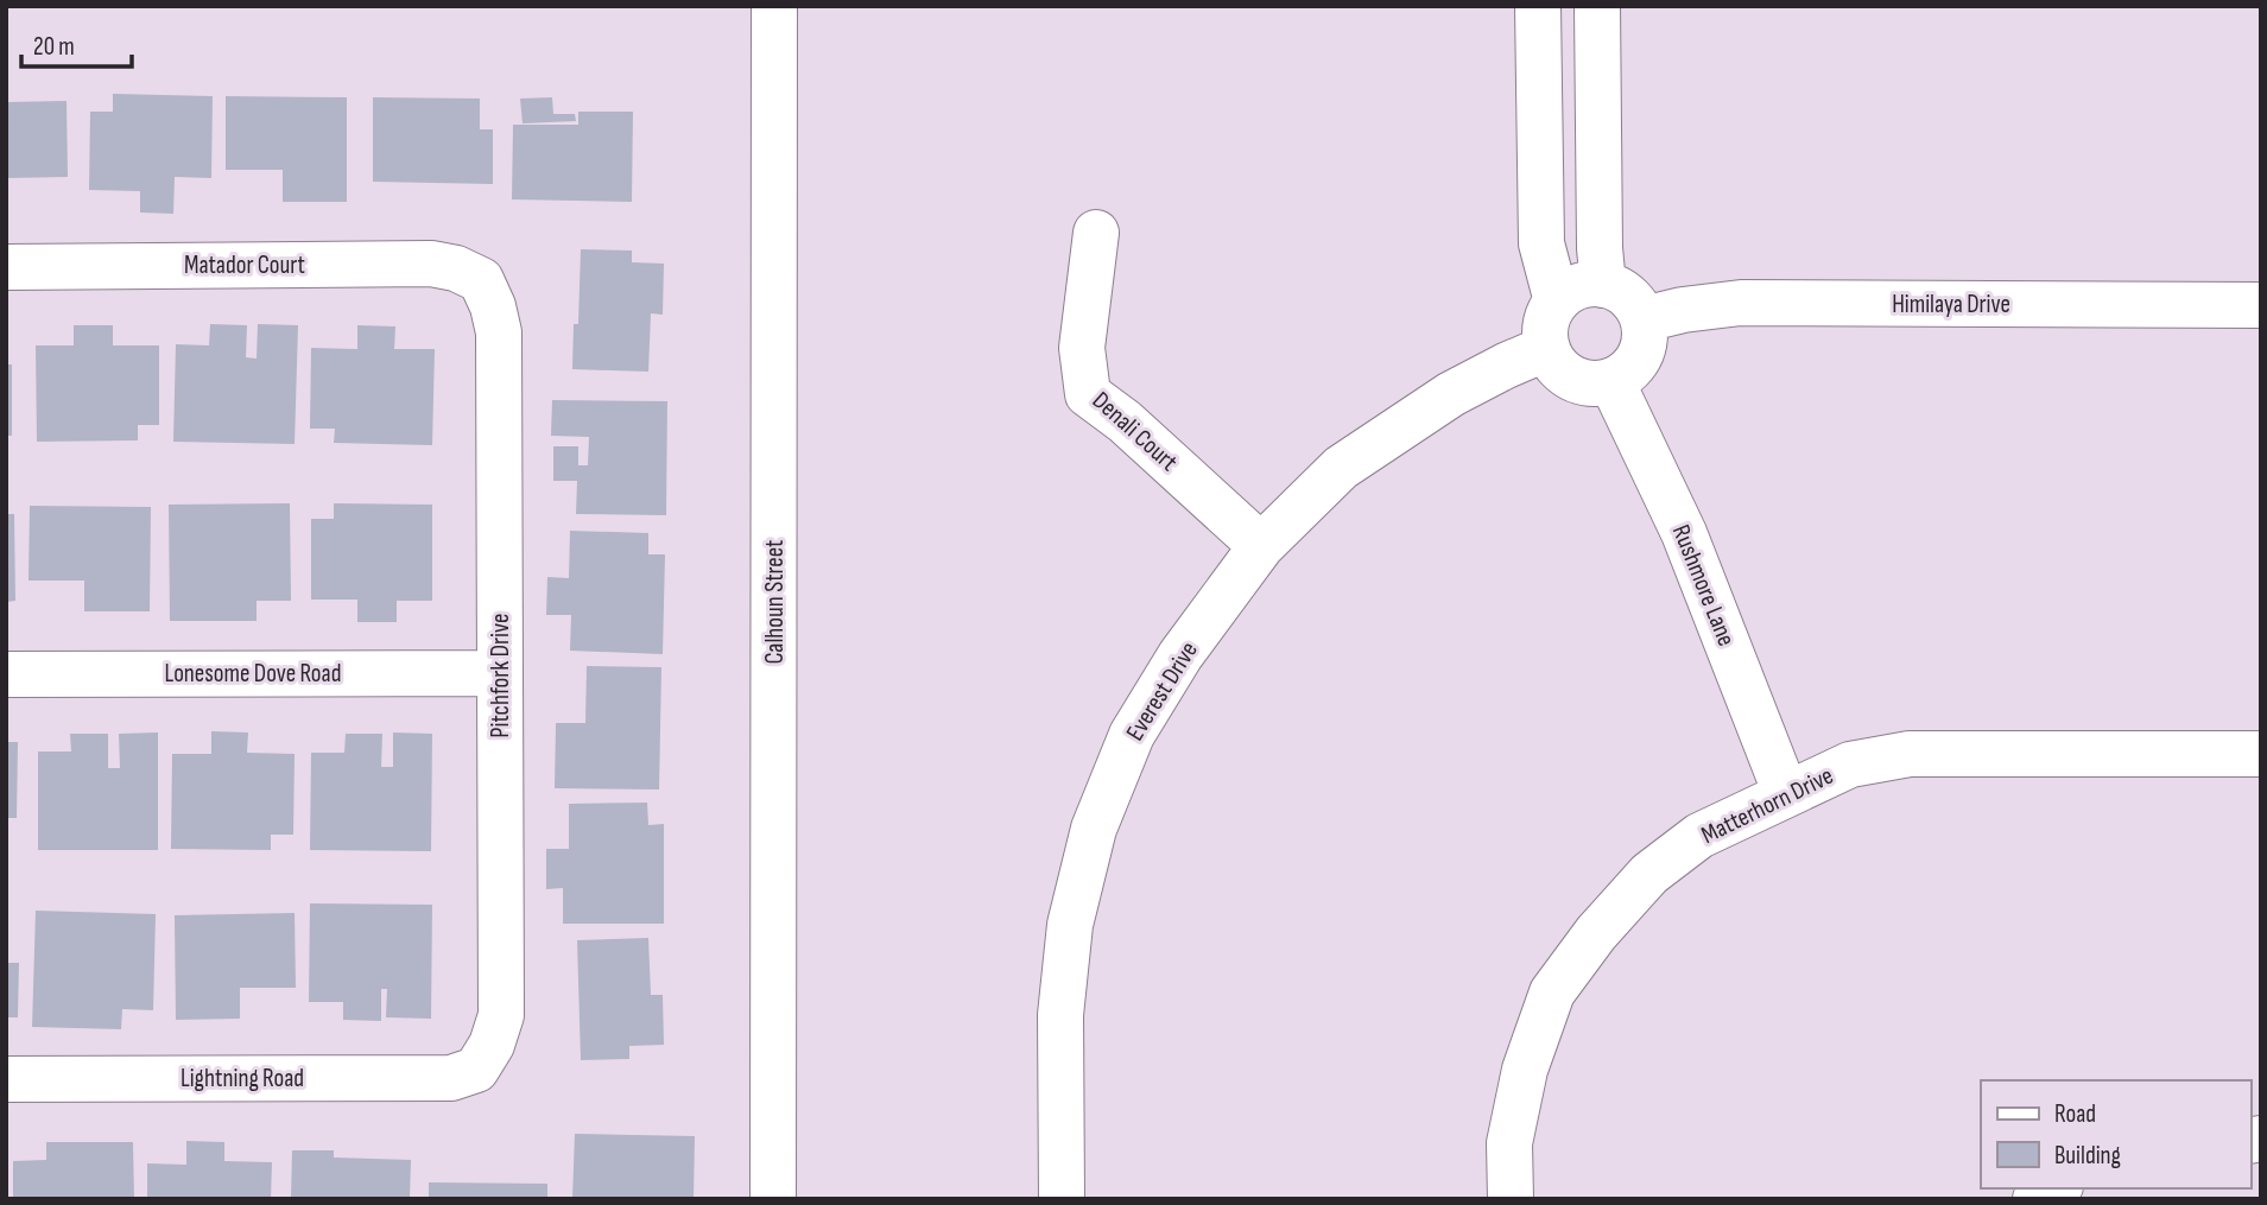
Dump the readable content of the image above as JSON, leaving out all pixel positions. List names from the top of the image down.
{
  "streets": {
    "street": [
      "Matador Court",
      "Himilaya Drive",
      "Denali Court",
      "Rushmore Lane",
      "Calhoun Street",
      "Lonesome Dove Road",
      "Pitchfork Drive",
      "Everest Drive",
      "Matterhorn Drive",
      "Lightning Road"
    ]
  },
  "crossings": [
    ["Matador Court", "Pitchfork Drive"],
    ["Himilaya Drive", "Rushmore Lane"],
    ["Himilaya Drive", "Everest Drive"],
    ["Denali Court", "Everest Drive"],
    ["Rushmore Lane", "Everest Drive"],
    ["Rushmore Lane", "Matterhorn Drive"],
    ["Lonesome Dove Road", "Pitchfork Drive"],
    ["Pitchfork Drive", "Lightning Road"]
  ],
  "legend": ["Road", "Building"],
  "scale_bar": "20 m"
}
